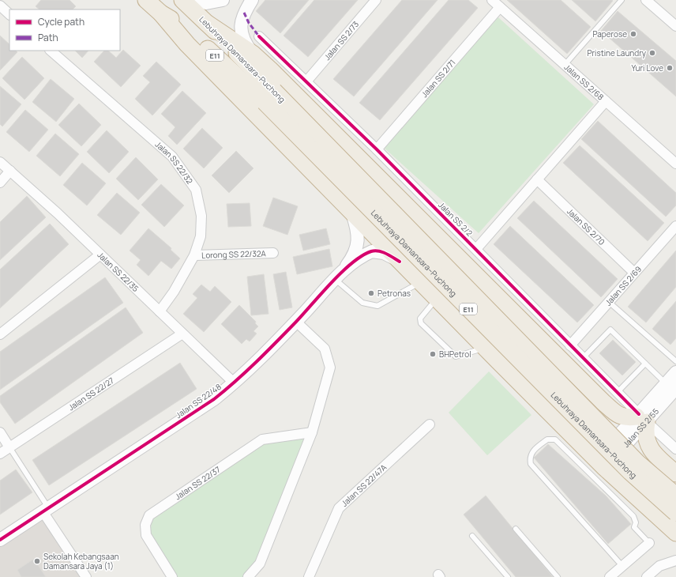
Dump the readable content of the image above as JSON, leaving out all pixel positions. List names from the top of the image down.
{
  "streets": {
    "highway": ["E11", "Lebuhraya Damansara–Puchong"],
    "street": [
      "Jalan SS 2/73",
      "Jalan SS 2/71",
      "Jalan SS 2/68",
      "Jalan SS 22/32",
      "Jalan SS 2/2",
      "Jalan SS 2/70",
      "Lorong SS 22/32A",
      "Jalan SS 22/35",
      "Jalan SS 2/69",
      "Jalan SS 22/27",
      "Jalan SS 22/48",
      "Jalan SS 2/55",
      "Jalan SS 22/37",
      "Jalan SS 22/47A"
    ]
  },
  "crossings": [
    ["Jalan SS 2/73", "Jalan SS 2/2"],
    ["Jalan SS 2/71", "Jalan SS 2/68"],
    ["Jalan SS 2/71", "Jalan SS 2/2"],
    ["Jalan SS 22/32", "Lorong SS 22/32A"],
    ["Jalan SS 22/32", "Jalan SS 22/35"],
    ["Jalan SS 2/2", "Jalan SS 2/69"],
    ["Jalan SS 2/2", "Jalan SS 2/55"],
    ["Jalan SS 2/70", "Jalan SS 2/69"],
    ["Jalan SS 22/35", "Jalan SS 22/27"],
    ["Jalan SS 22/35", "Jalan SS 22/48"]
  ],
  "places": [
    "Paperose",
    "Pristine Laundry",
    "Yuri Love",
    "Petronas",
    "BHPetrol",
    "Sekolah Kebangsaan Damansara Jaya (1)"
  ],
  "legend": ["Cycle path", "Path"]
}
